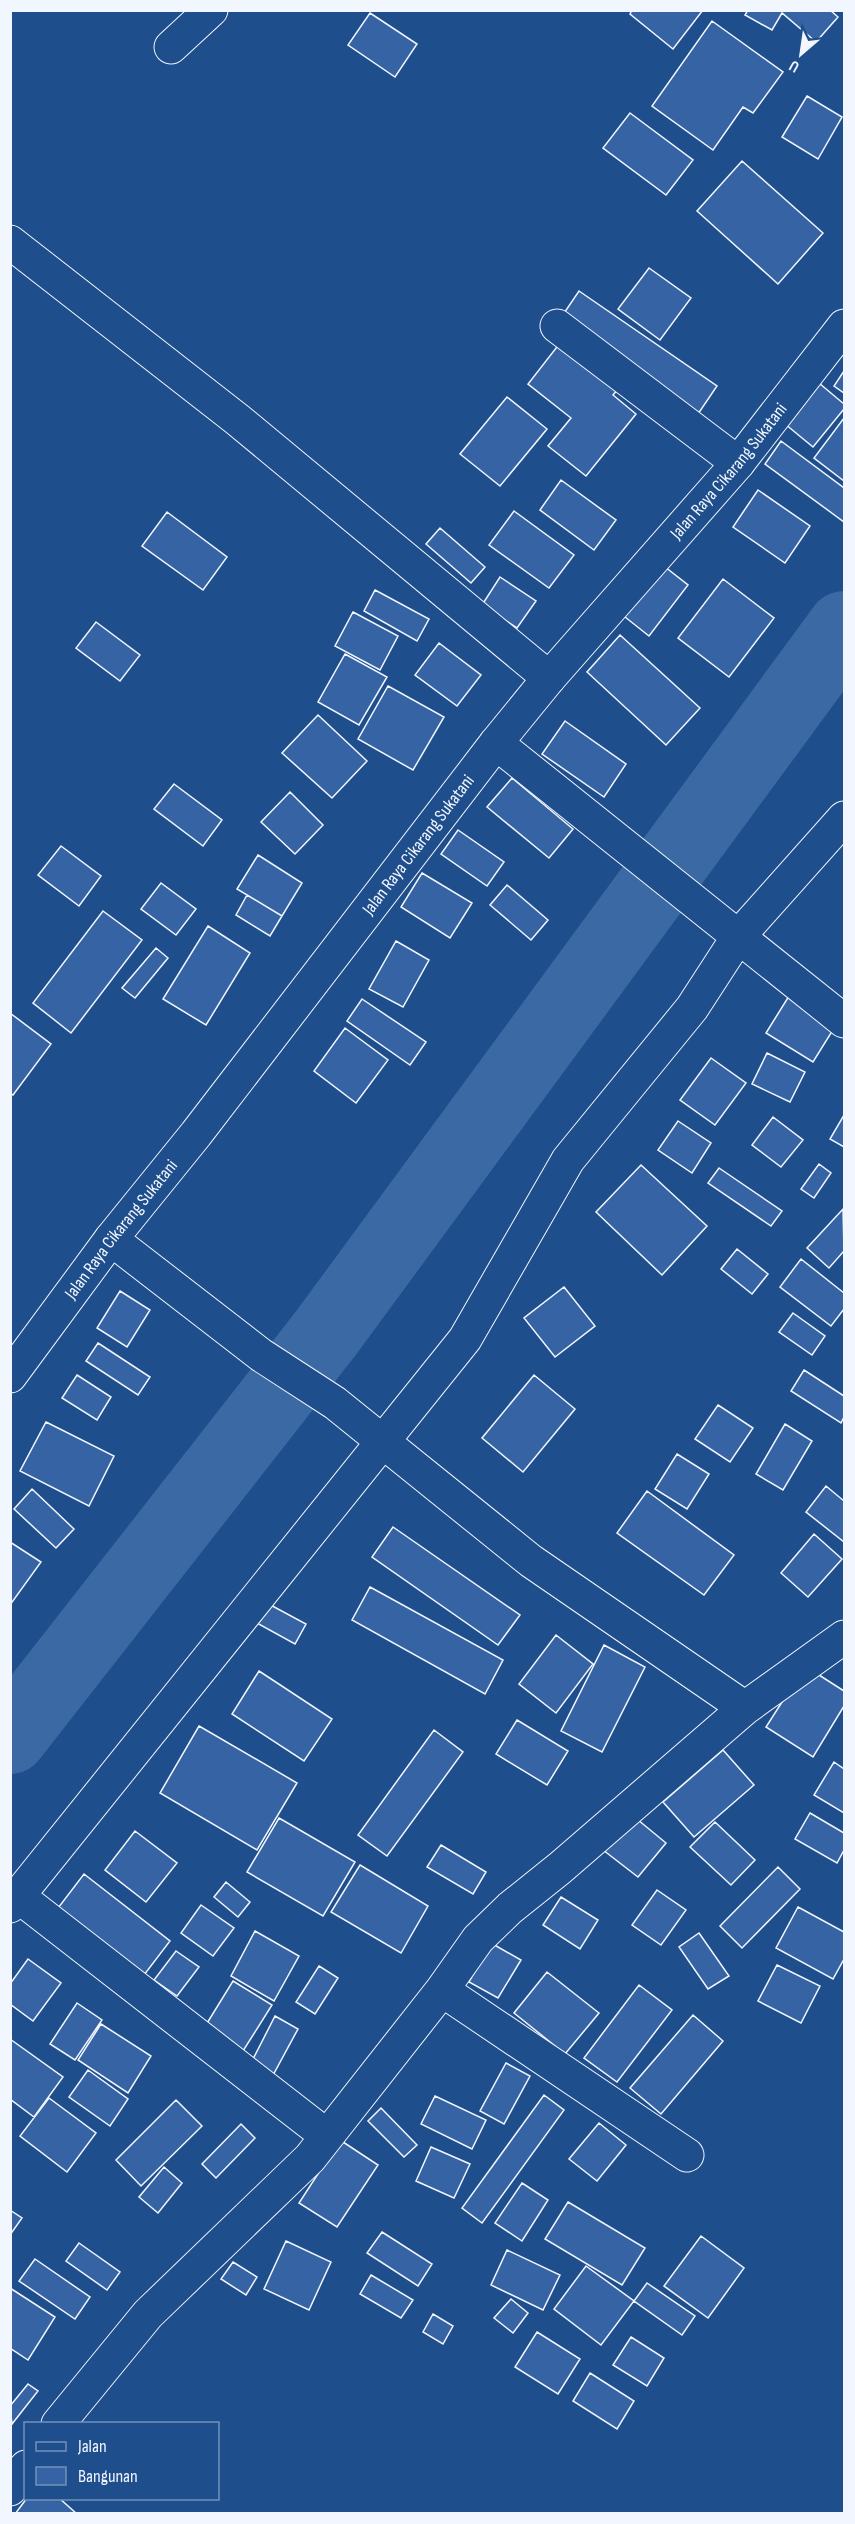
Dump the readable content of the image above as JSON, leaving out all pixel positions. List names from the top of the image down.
{
  "streets": {
    "street": ["Jalan Raya Cikarang Sukatani"]
  },
  "legend": ["Jalan", "Bangunan"],
  "north": "bottom left"
}
